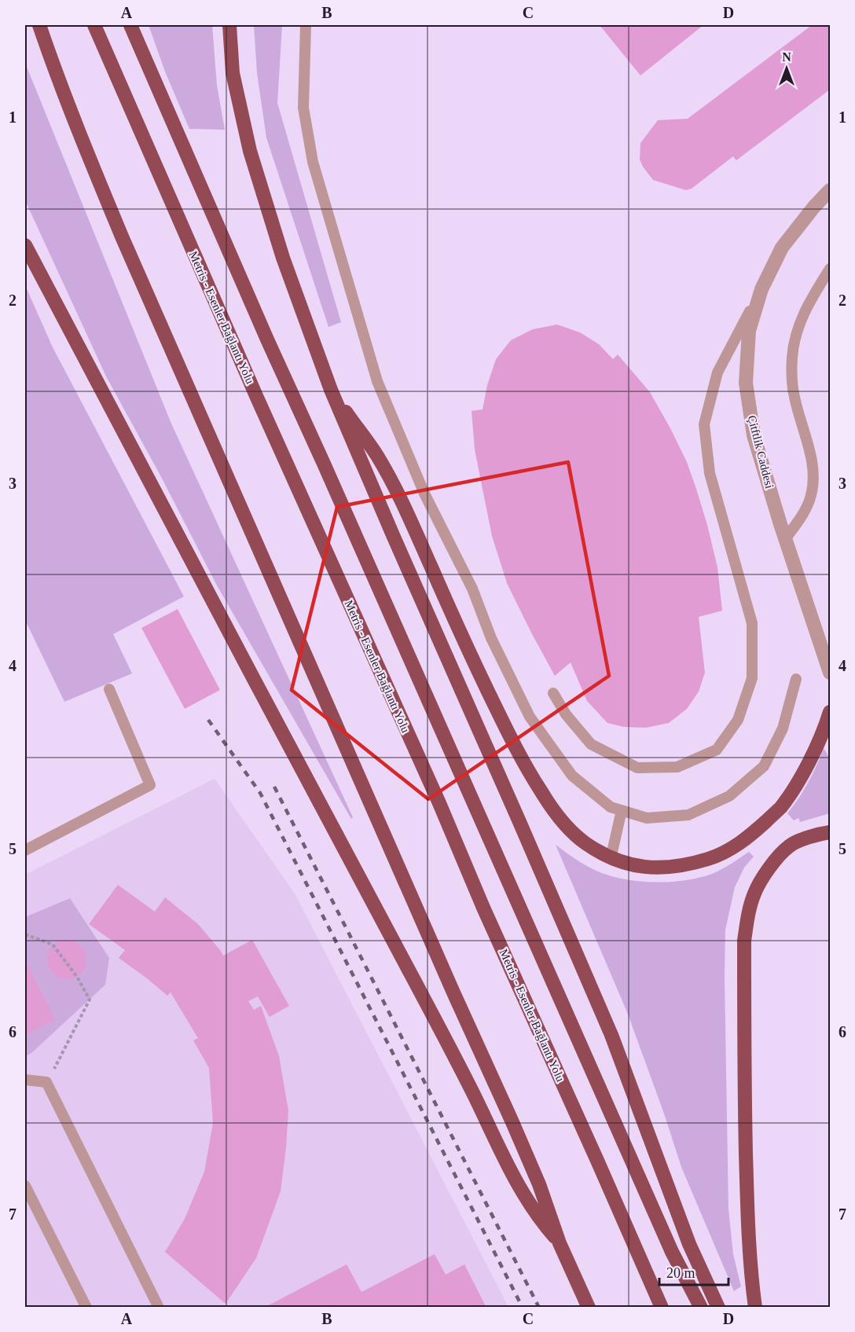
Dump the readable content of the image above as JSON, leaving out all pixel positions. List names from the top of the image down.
{
  "streets": {
    "highway": ["Metris - Esenler Bağlantı Yolu"],
    "street": ["Çitftlik Caddesi"]
  },
  "scale_bar": "20 m",
  "north": "top",
  "grid": {
    "columns": [
      "A",
      "B",
      "C",
      "D"
    ],
    "rows": [
      "1",
      "2",
      "3",
      "4",
      "5",
      "6",
      "7"
    ]
  }
}
